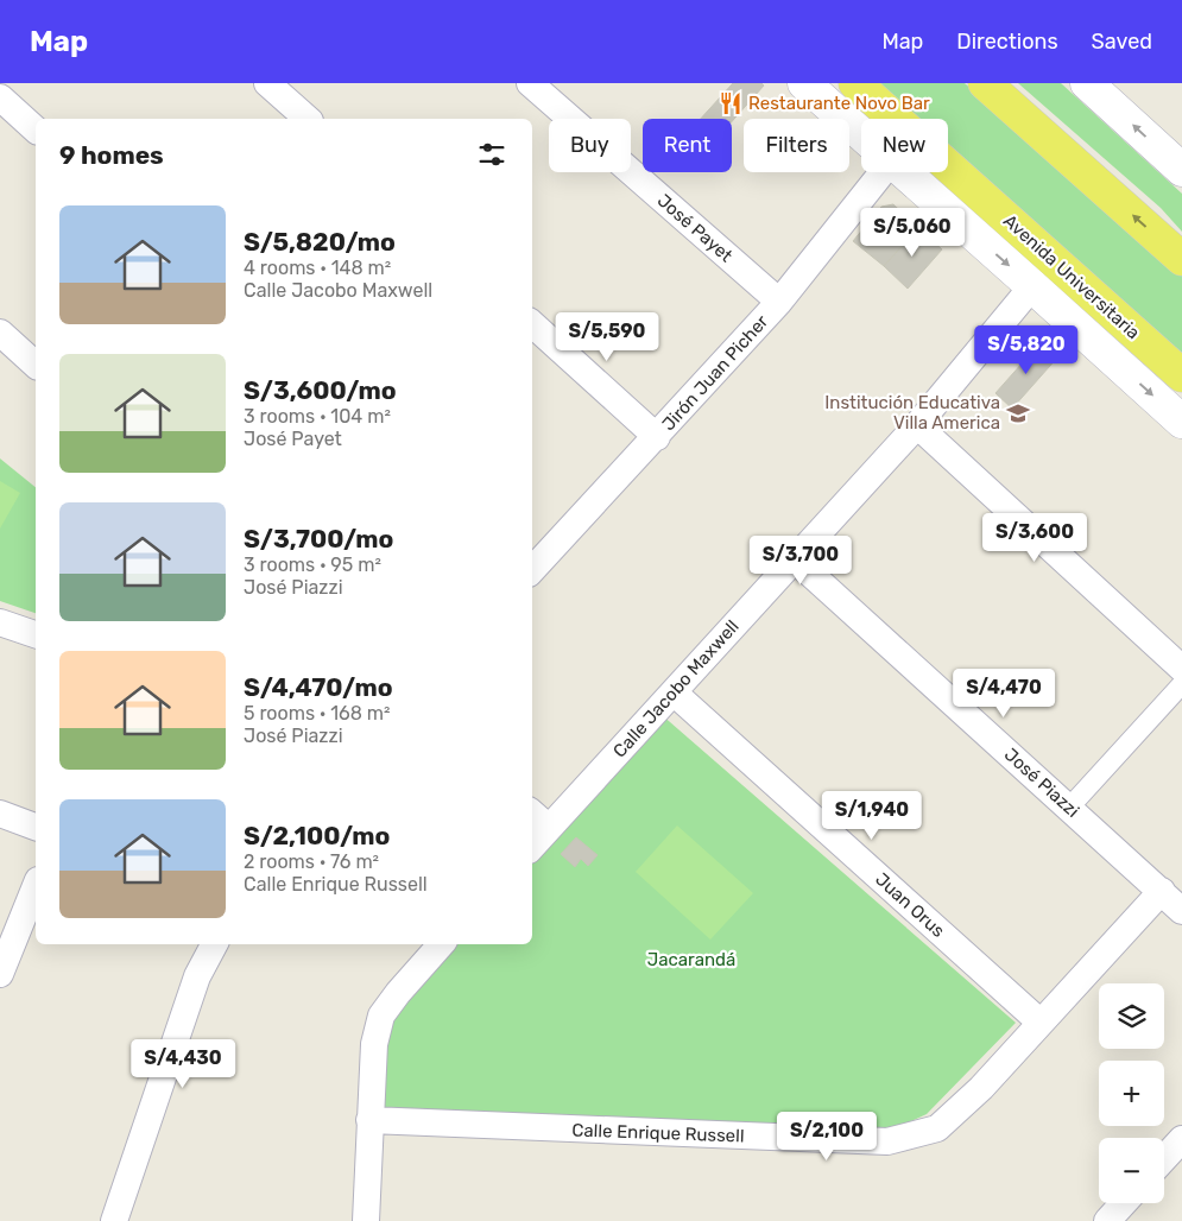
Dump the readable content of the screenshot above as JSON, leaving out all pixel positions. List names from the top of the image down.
{
  "streets": {
    "main road": ["Avenida Universitaria"],
    "street": [
      "José Payet",
      "Jirón Juan Picher",
      "Calle Jacobo Maxwell",
      "José Piazzi",
      "Juan Orus",
      "Calle Enrique Russell"
    ]
  },
  "crossings": [
    ["José Payet", "Jirón Juan Picher"],
    ["Avenida Universitaria", "Calle Jacobo Maxwell"],
    ["Calle Jacobo Maxwell", "José Piazzi"],
    ["Calle Jacobo Maxwell", "Juan Orus"],
    ["José Piazzi", "Calle Enrique Russell"],
    ["Juan Orus", "Calle Enrique Russell"]
  ],
  "parks": ["Jacarandá"],
  "places": {
    "restaurant": ["Restaurante Novo Bar"],
    "school or university": ["Institución Educativa Villa America"]
  },
  "page": {
    "header": "Map",
    "nav": ["Map", "Directions", "Saved"],
    "chip": [
      "Buy",
      "Rent",
      "Filters",
      "New"
    ],
    "heading": "9 homes",
    "list": [
      {
        "name": "S/5,820/mo",
        "note": "4 rooms · 148 m² · Calle Jacobo Maxwell"
      },
      {
        "name": "S/3,600/mo",
        "note": "3 rooms · 104 m² · José Payet"
      },
      {
        "name": "S/3,700/mo",
        "note": "3 rooms · 95 m² · José Piazzi"
      },
      {
        "name": "S/4,470/mo",
        "note": "5 rooms · 168 m² · José Piazzi"
      },
      {
        "name": "S/2,100/mo",
        "note": "2 rooms · 76 m² · Calle Enrique Russell"
      }
    ],
    "price": [
      "S/5,060",
      "S/5,590",
      "S/5,820",
      "S/3,600",
      "S/3,700",
      "S/4,470",
      "S/1,940",
      "S/4,430",
      "S/2,100"
    ],
    "map_buttons": ["+", "−"]
  }
}
